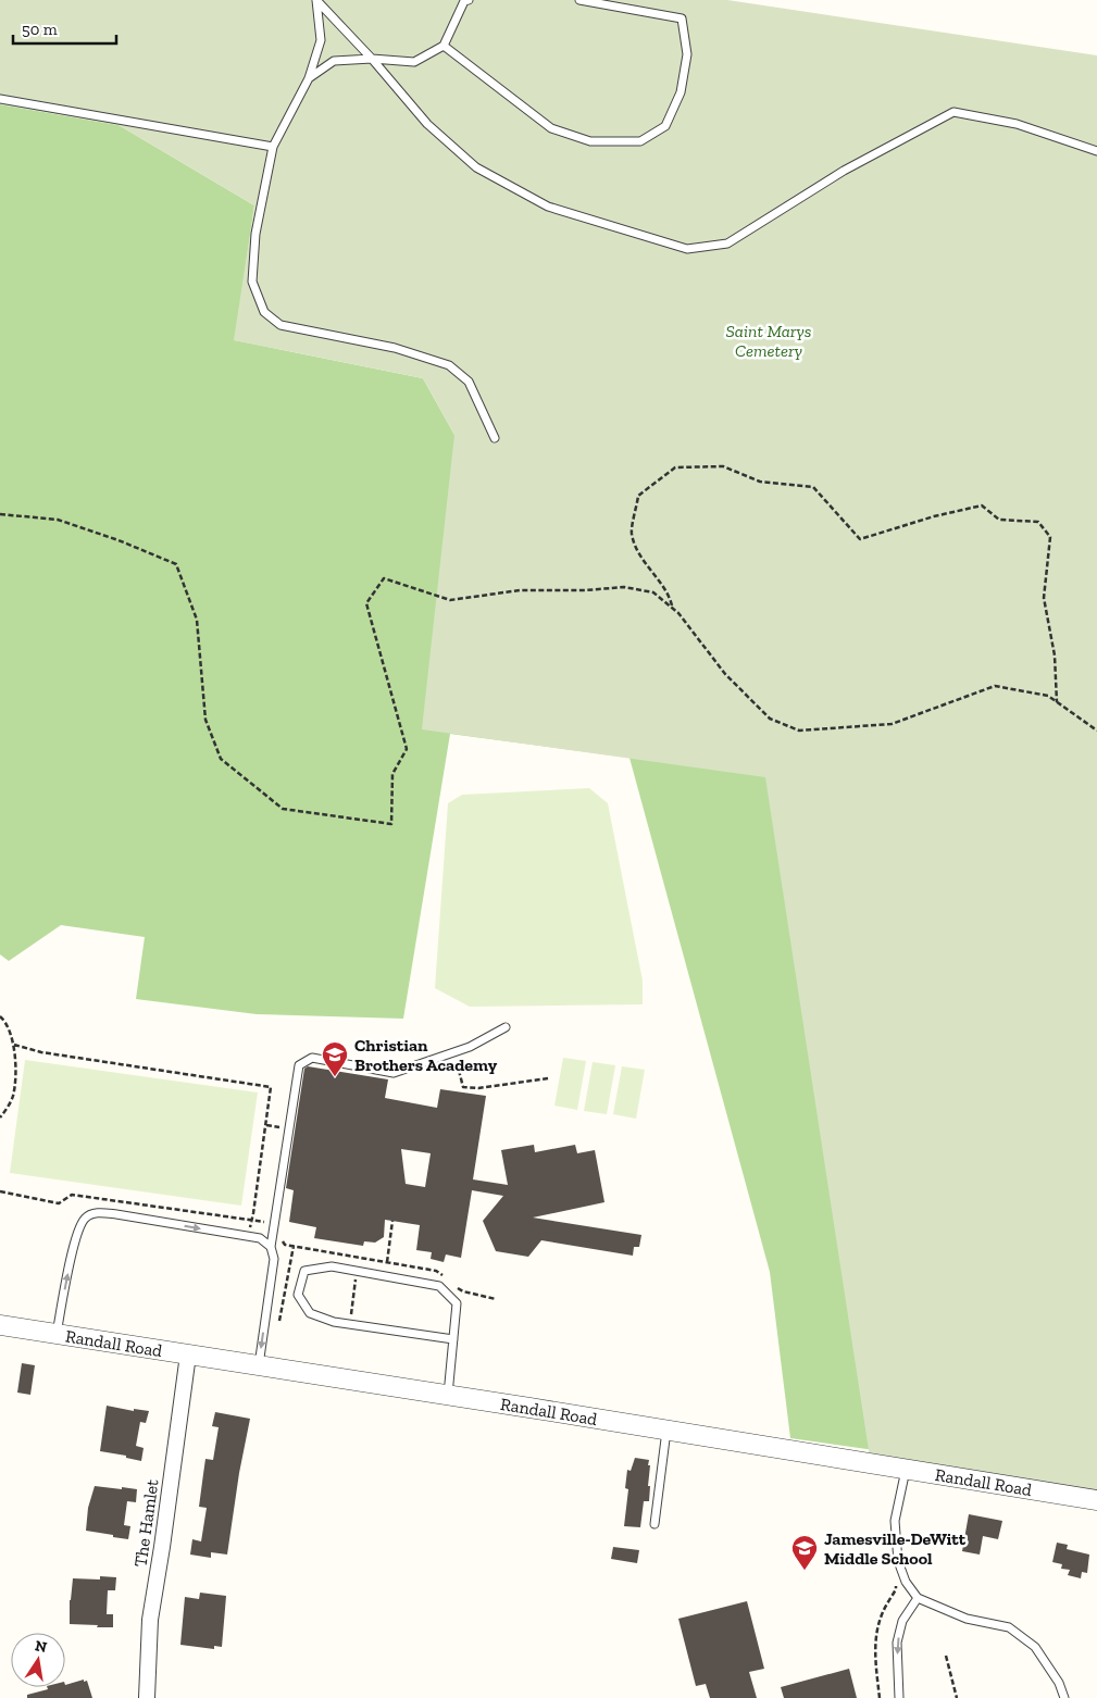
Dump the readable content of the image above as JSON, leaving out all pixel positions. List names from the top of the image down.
{
  "streets": {
    "street": ["Randall Road", "The Hamlet"]
  },
  "crossings": [
    ["Randall Road", "The Hamlet"]
  ],
  "parks": ["Saint Marys Cemetery"],
  "places": {
    "school or university": ["Christian Brothers Academy", "Jamesville-DeWitt Middle School"]
  },
  "scale_bar": "50 m",
  "north": "top"
}
